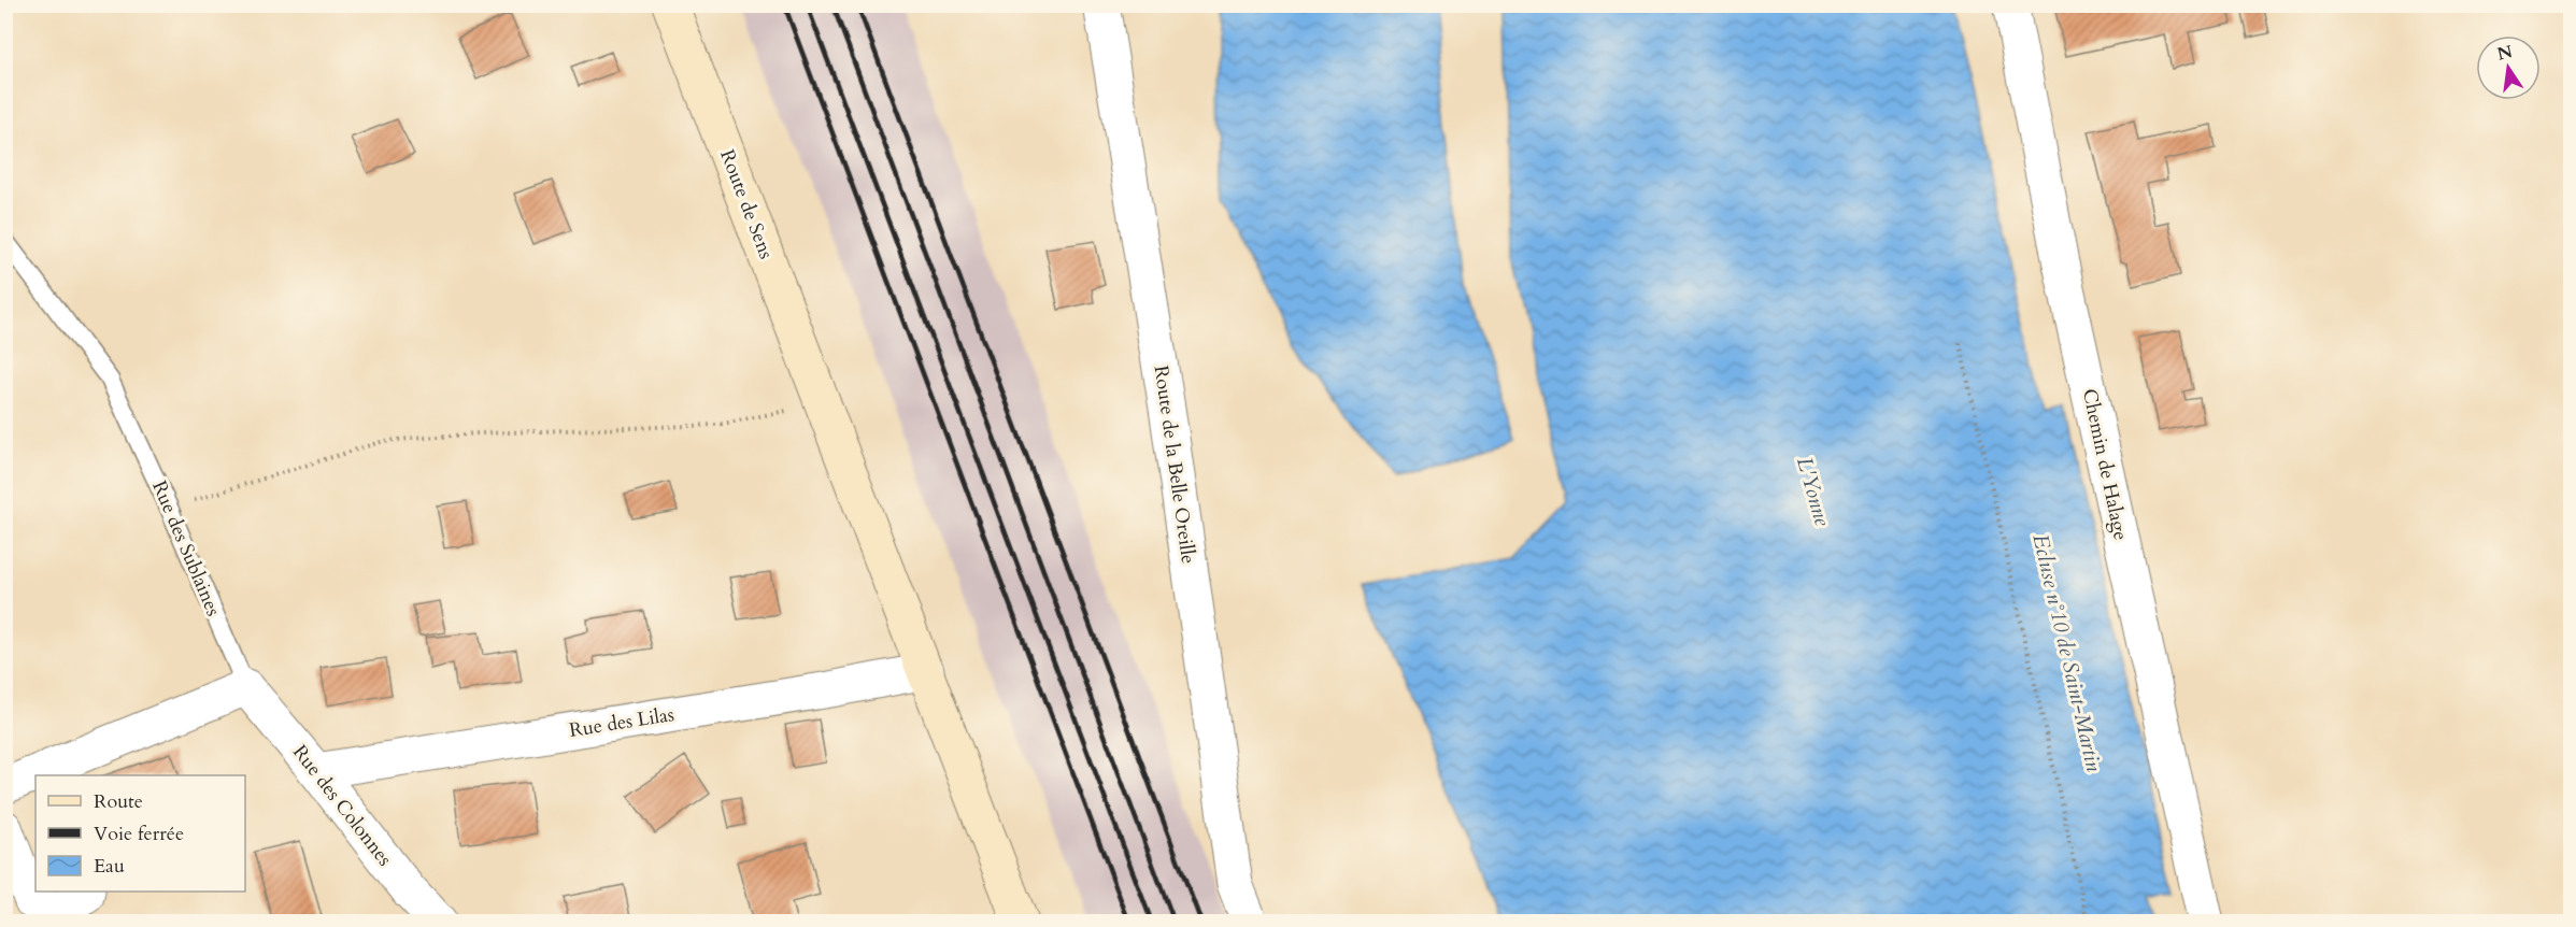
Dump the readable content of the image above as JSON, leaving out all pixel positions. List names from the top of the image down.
{
  "streets": {
    "main road": ["Route de Sens"],
    "street": [
      "Route de la Belle Oreille",
      "Chemin de Halage",
      "Rue des Lilas",
      "Rue des Colonnes"
    ],
    "lane": ["Rue des Sublaines"]
  },
  "crossings": [
    ["Route de Sens", "Rue des Lilas"],
    ["Rue des Sublaines", "Rue des Colonnes"],
    ["Rue des Lilas", "Rue des Colonnes"]
  ],
  "water": ["L'Yonne", "Ecluse n°10 de Saint-Martin"],
  "legend": ["Route", "Voie ferrée", "Eau"],
  "north": "top"
}
